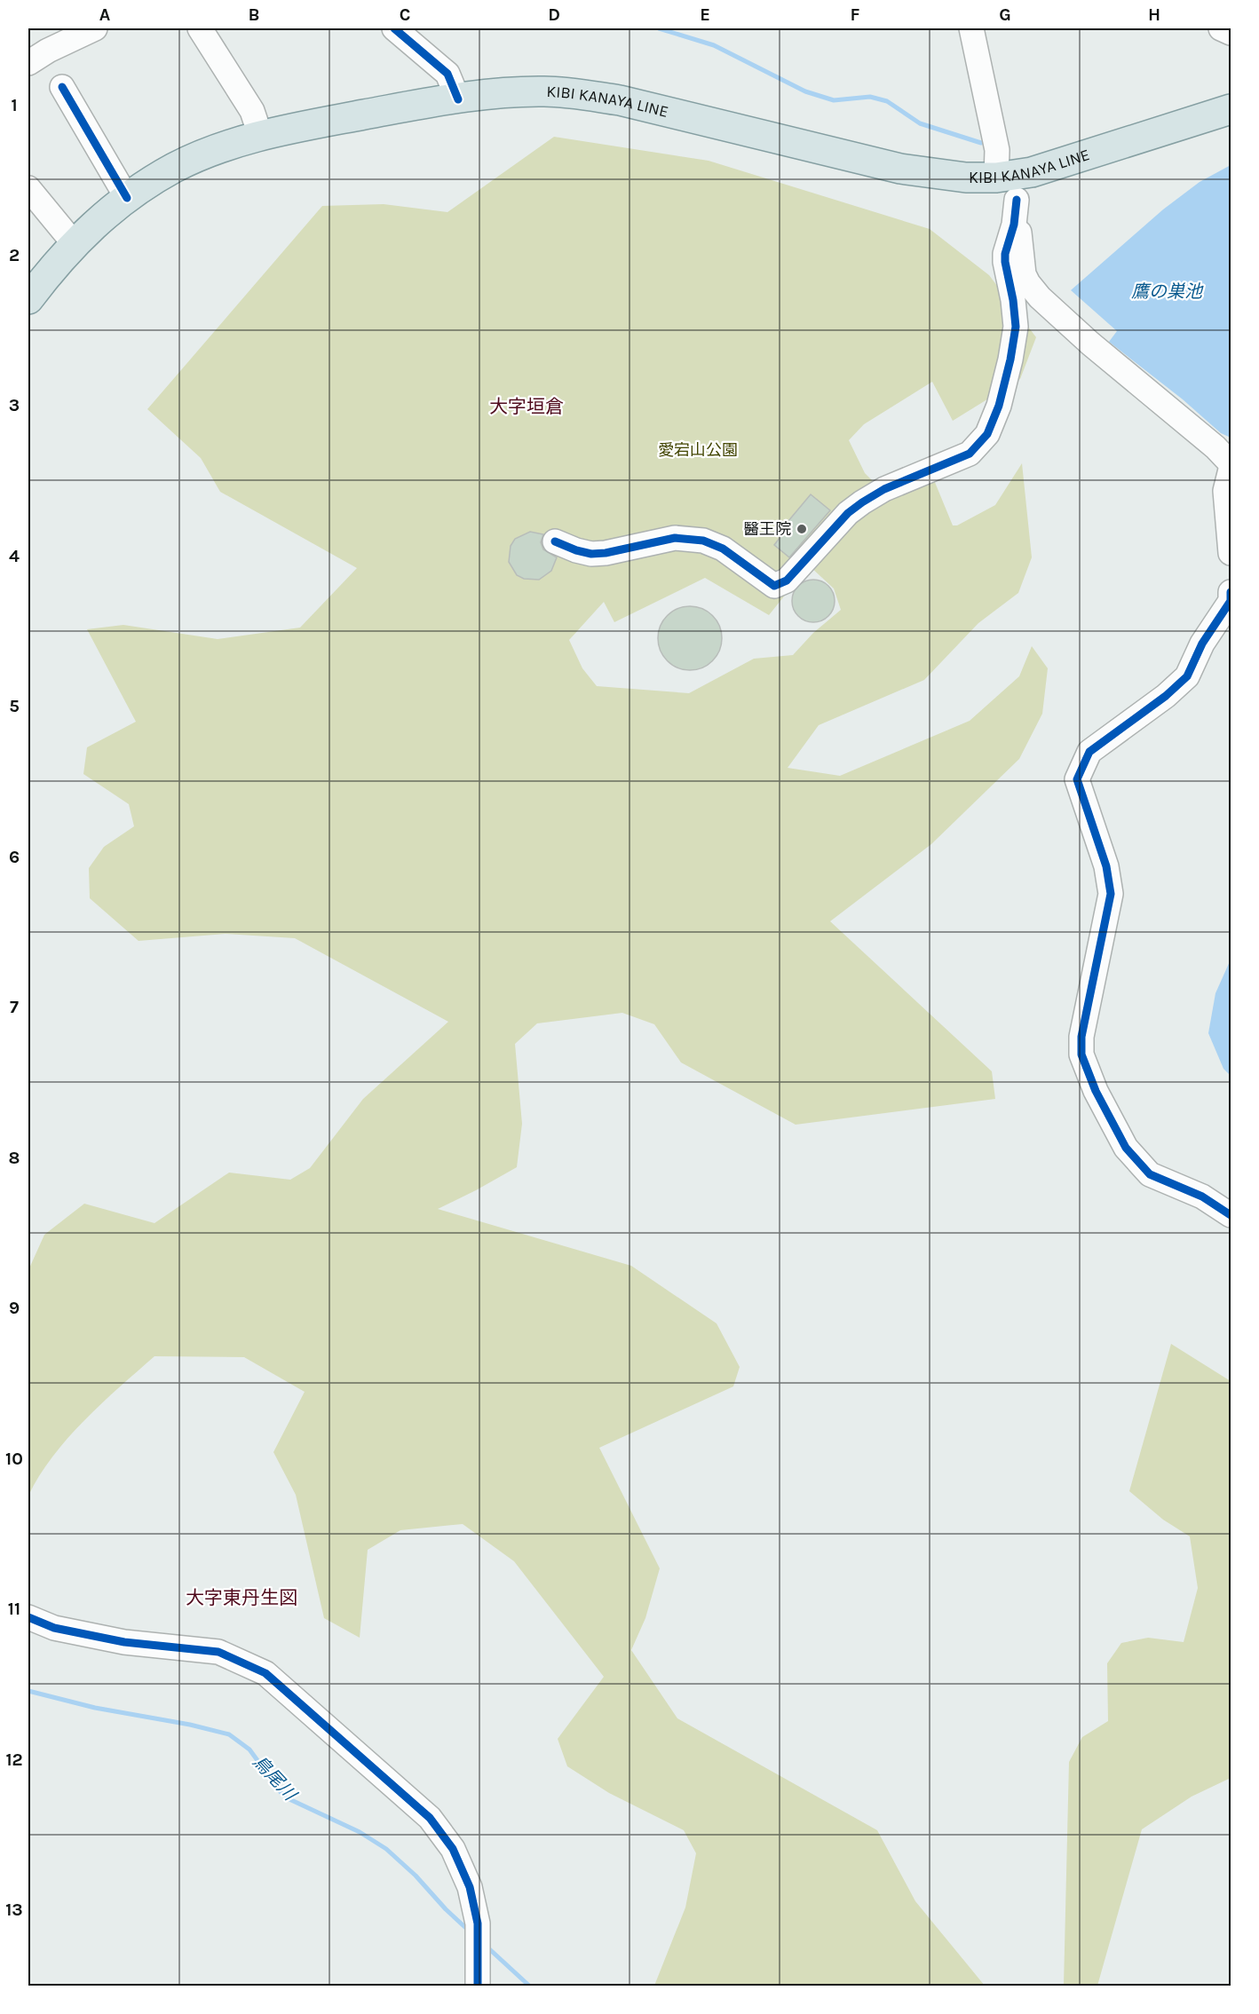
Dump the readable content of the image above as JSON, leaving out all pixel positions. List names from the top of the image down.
{
  "streets": {
    "main road": ["KIBI KANAYA LINE"]
  },
  "districts": ["大字垣倉", "大字東丹生図"],
  "water": ["鷹の巣池", "鳥尾川"],
  "parks": ["愛宕山公園"],
  "places": ["醫王院"],
  "grid": {
    "columns": [
      "A",
      "B",
      "C",
      "D",
      "E",
      "F",
      "G",
      "H"
    ],
    "rows": [
      "1",
      "2",
      "3",
      "4",
      "5",
      "6",
      "7",
      "8",
      "9",
      "10",
      "11",
      "12",
      "13"
    ]
  }
}
